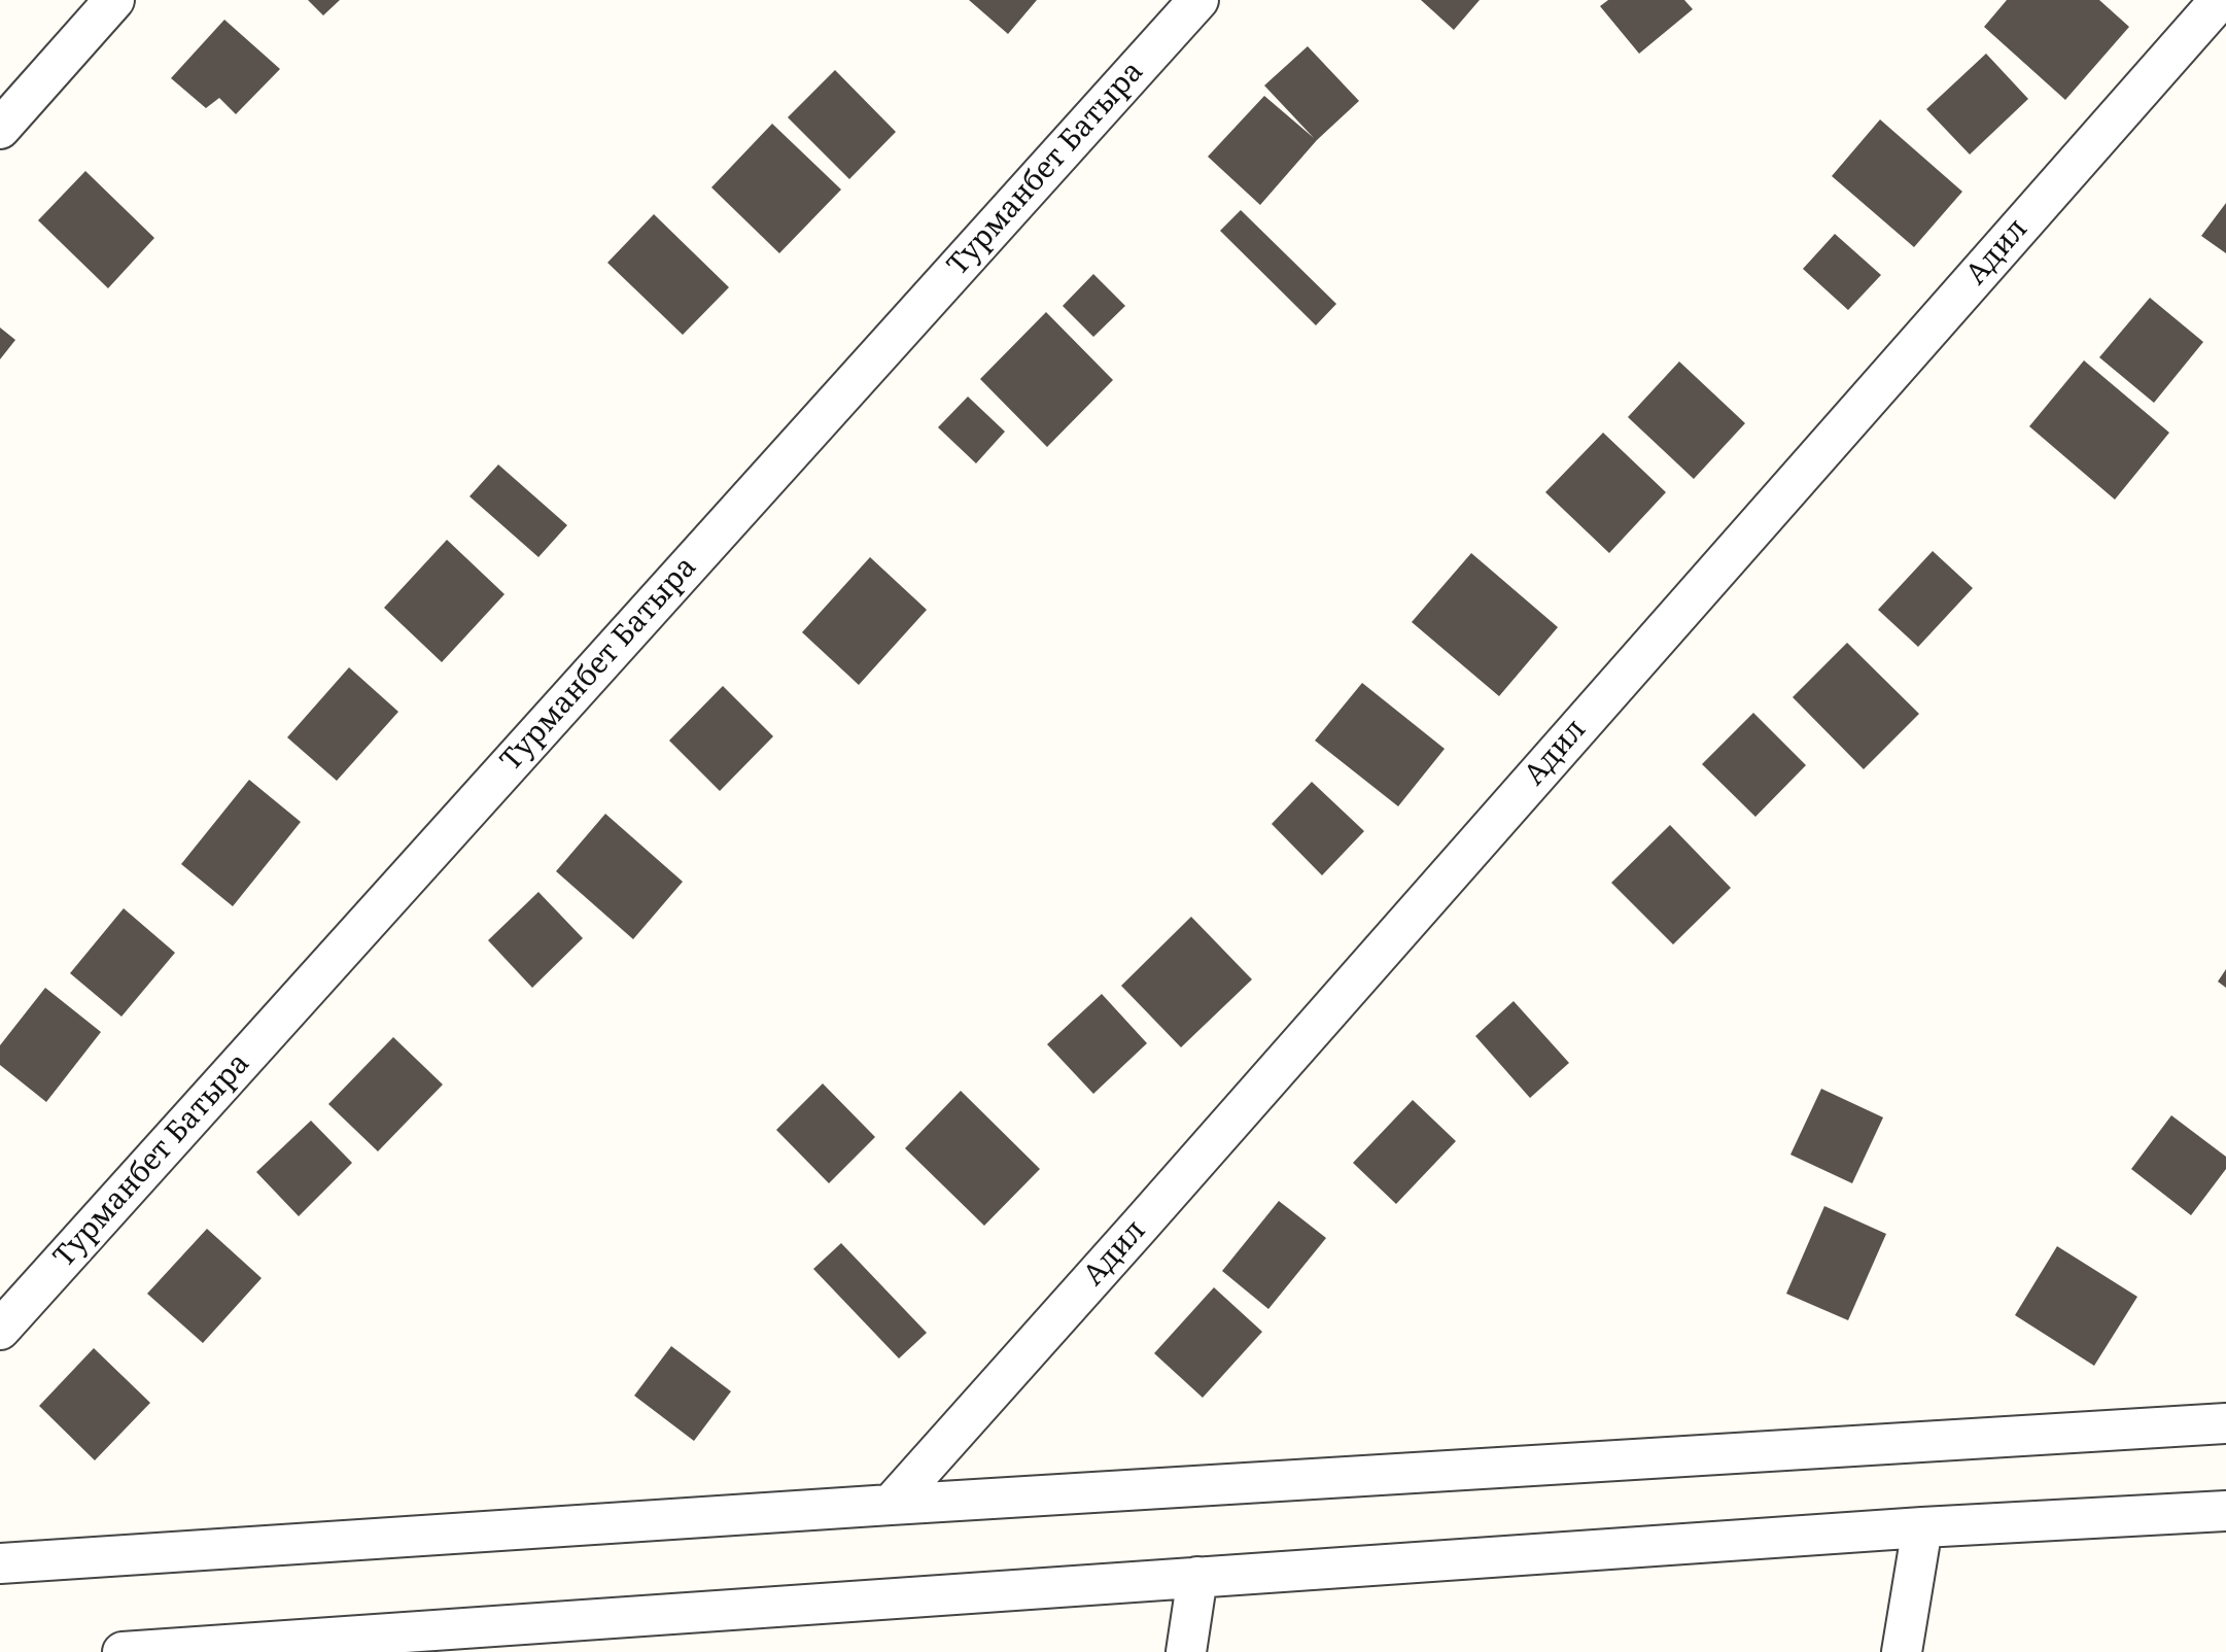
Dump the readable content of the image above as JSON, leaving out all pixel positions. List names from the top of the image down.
{
  "streets": {
    "street": ["Турманбет Батыра", "Адил"]
  }
}
